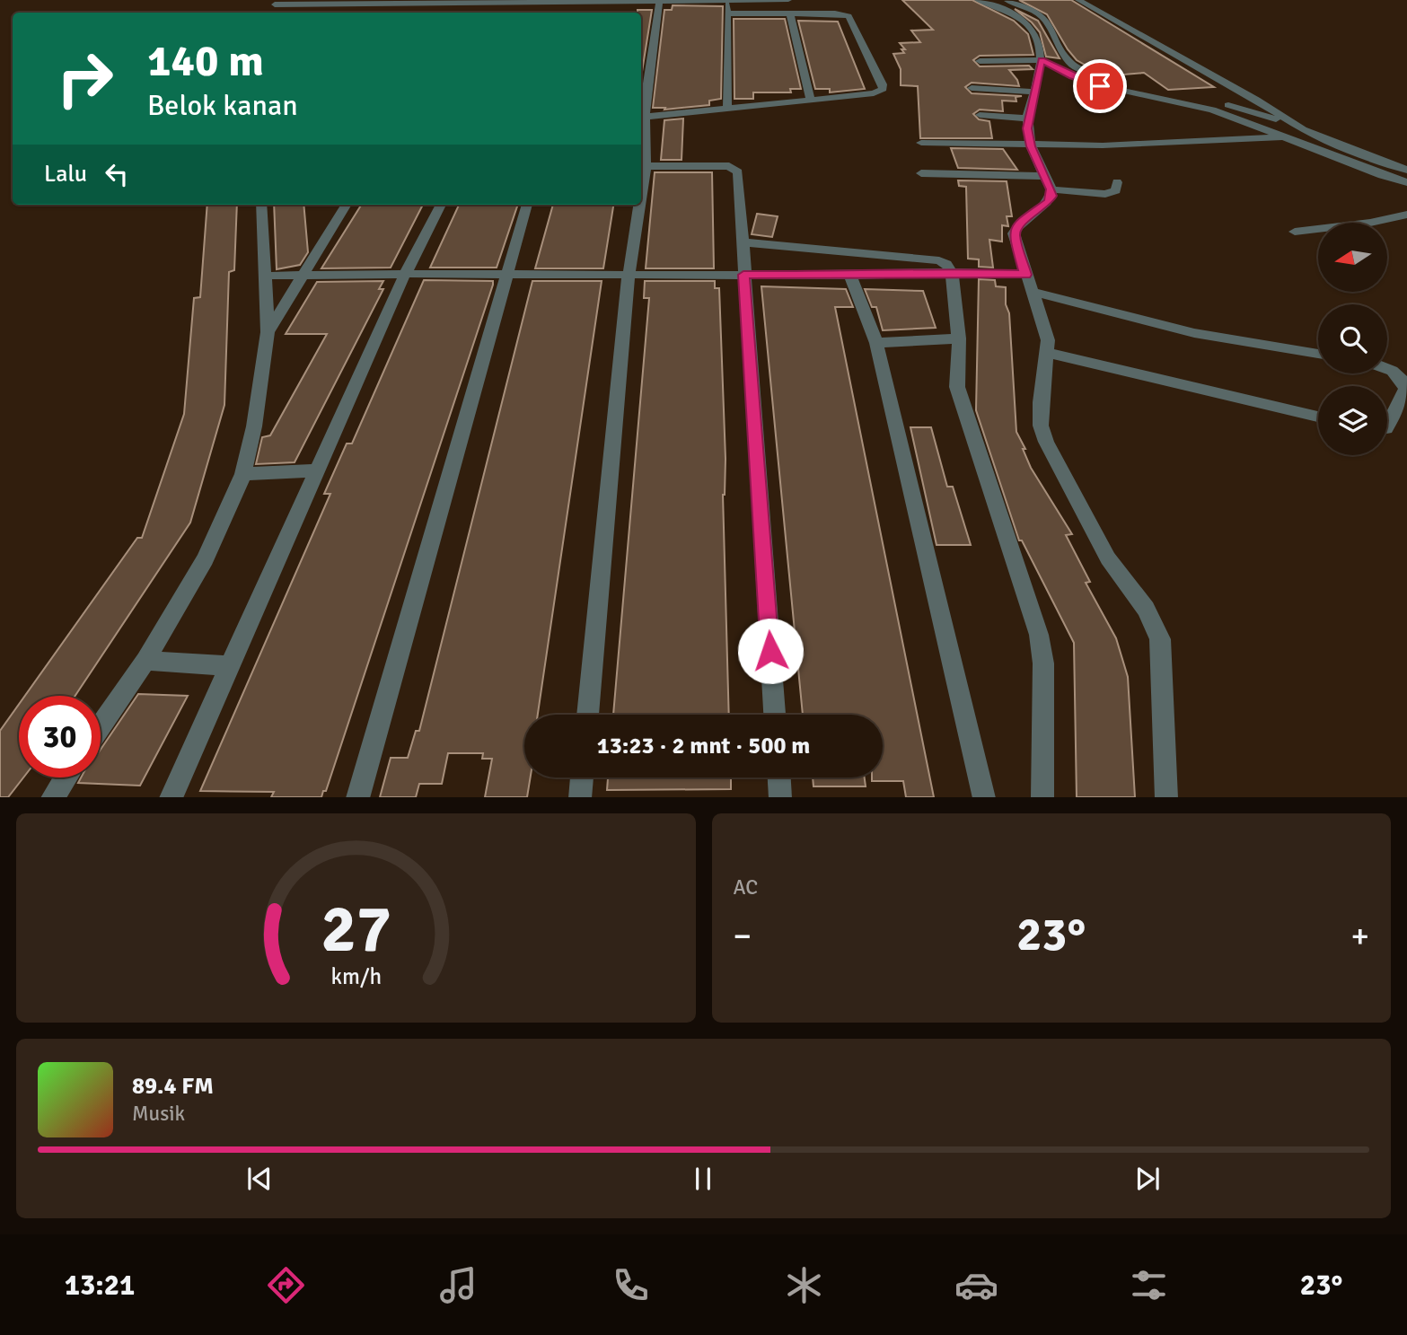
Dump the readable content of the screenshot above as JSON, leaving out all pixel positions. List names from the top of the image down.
{
  "north": "left",
  "page": {
    "turn": ["140 m", "Belok kanan"],
    "then": "Lalu",
    "limit": "30",
    "trip": "13:23 · 2 mnt · 500 m",
    "tile": "AC",
    "heat": ["−", "23°", "+"],
    "song": ["89.4 FM", "Musik"],
    "tabs": ["13:21", "23°"],
    "gauge": ["27", "km/h"]
  }
}
